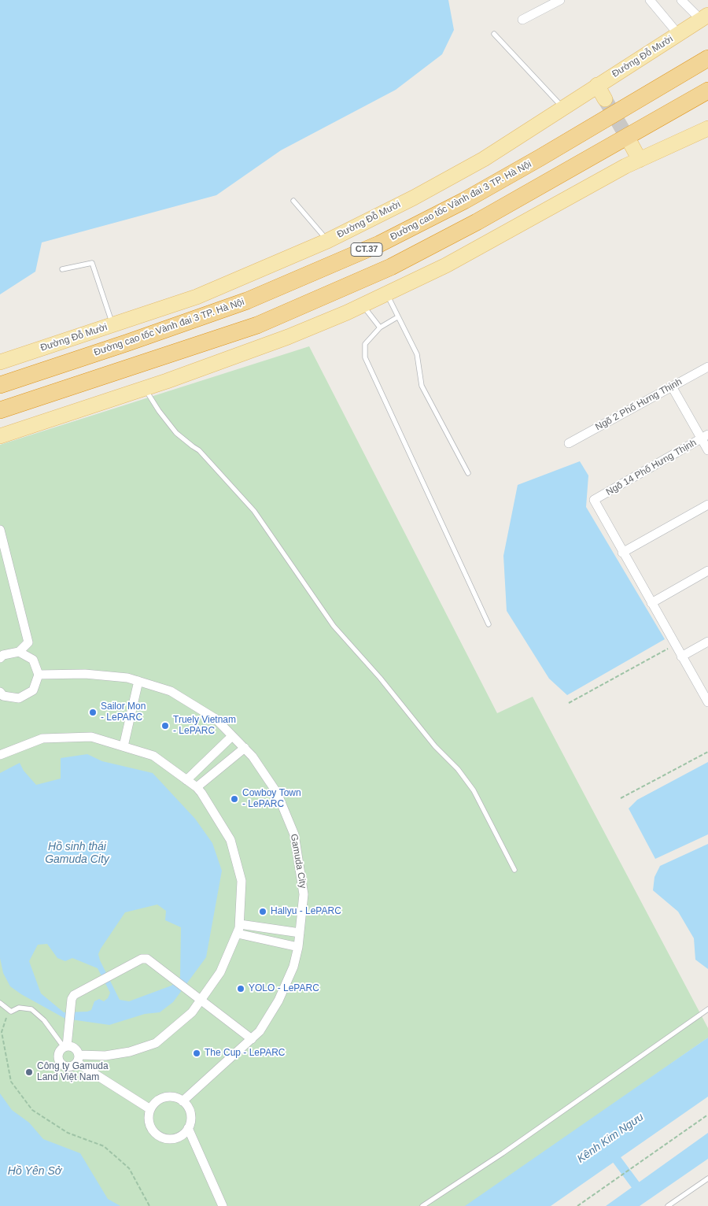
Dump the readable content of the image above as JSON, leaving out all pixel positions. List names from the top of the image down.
{
  "streets": {
    "highway": ["Đường cao tốc Vành đai 3 TP. Hà Nội", "CT.37"],
    "main road": ["Đường Đỗ Mười"],
    "street": ["Ngõ 2 Phố Hưng Thịnh", "Ngõ 14 Phố Hưng Thịnh", "Gamuda City"]
  },
  "water": ["Hồ sinh thái Gamuda City", "Kênh Kim Ngưu", "Hồ Yên Sở"],
  "places": [
    "Sailor Mon - LePARC",
    "Truely Vietnam - LePARC",
    "Cowboy Town - LePARC",
    "Hallyu - LePARC",
    "YOLO - LePARC",
    "The Cup - LePARC",
    "Công ty Gamuda Land Việt Nam"
  ]
}
